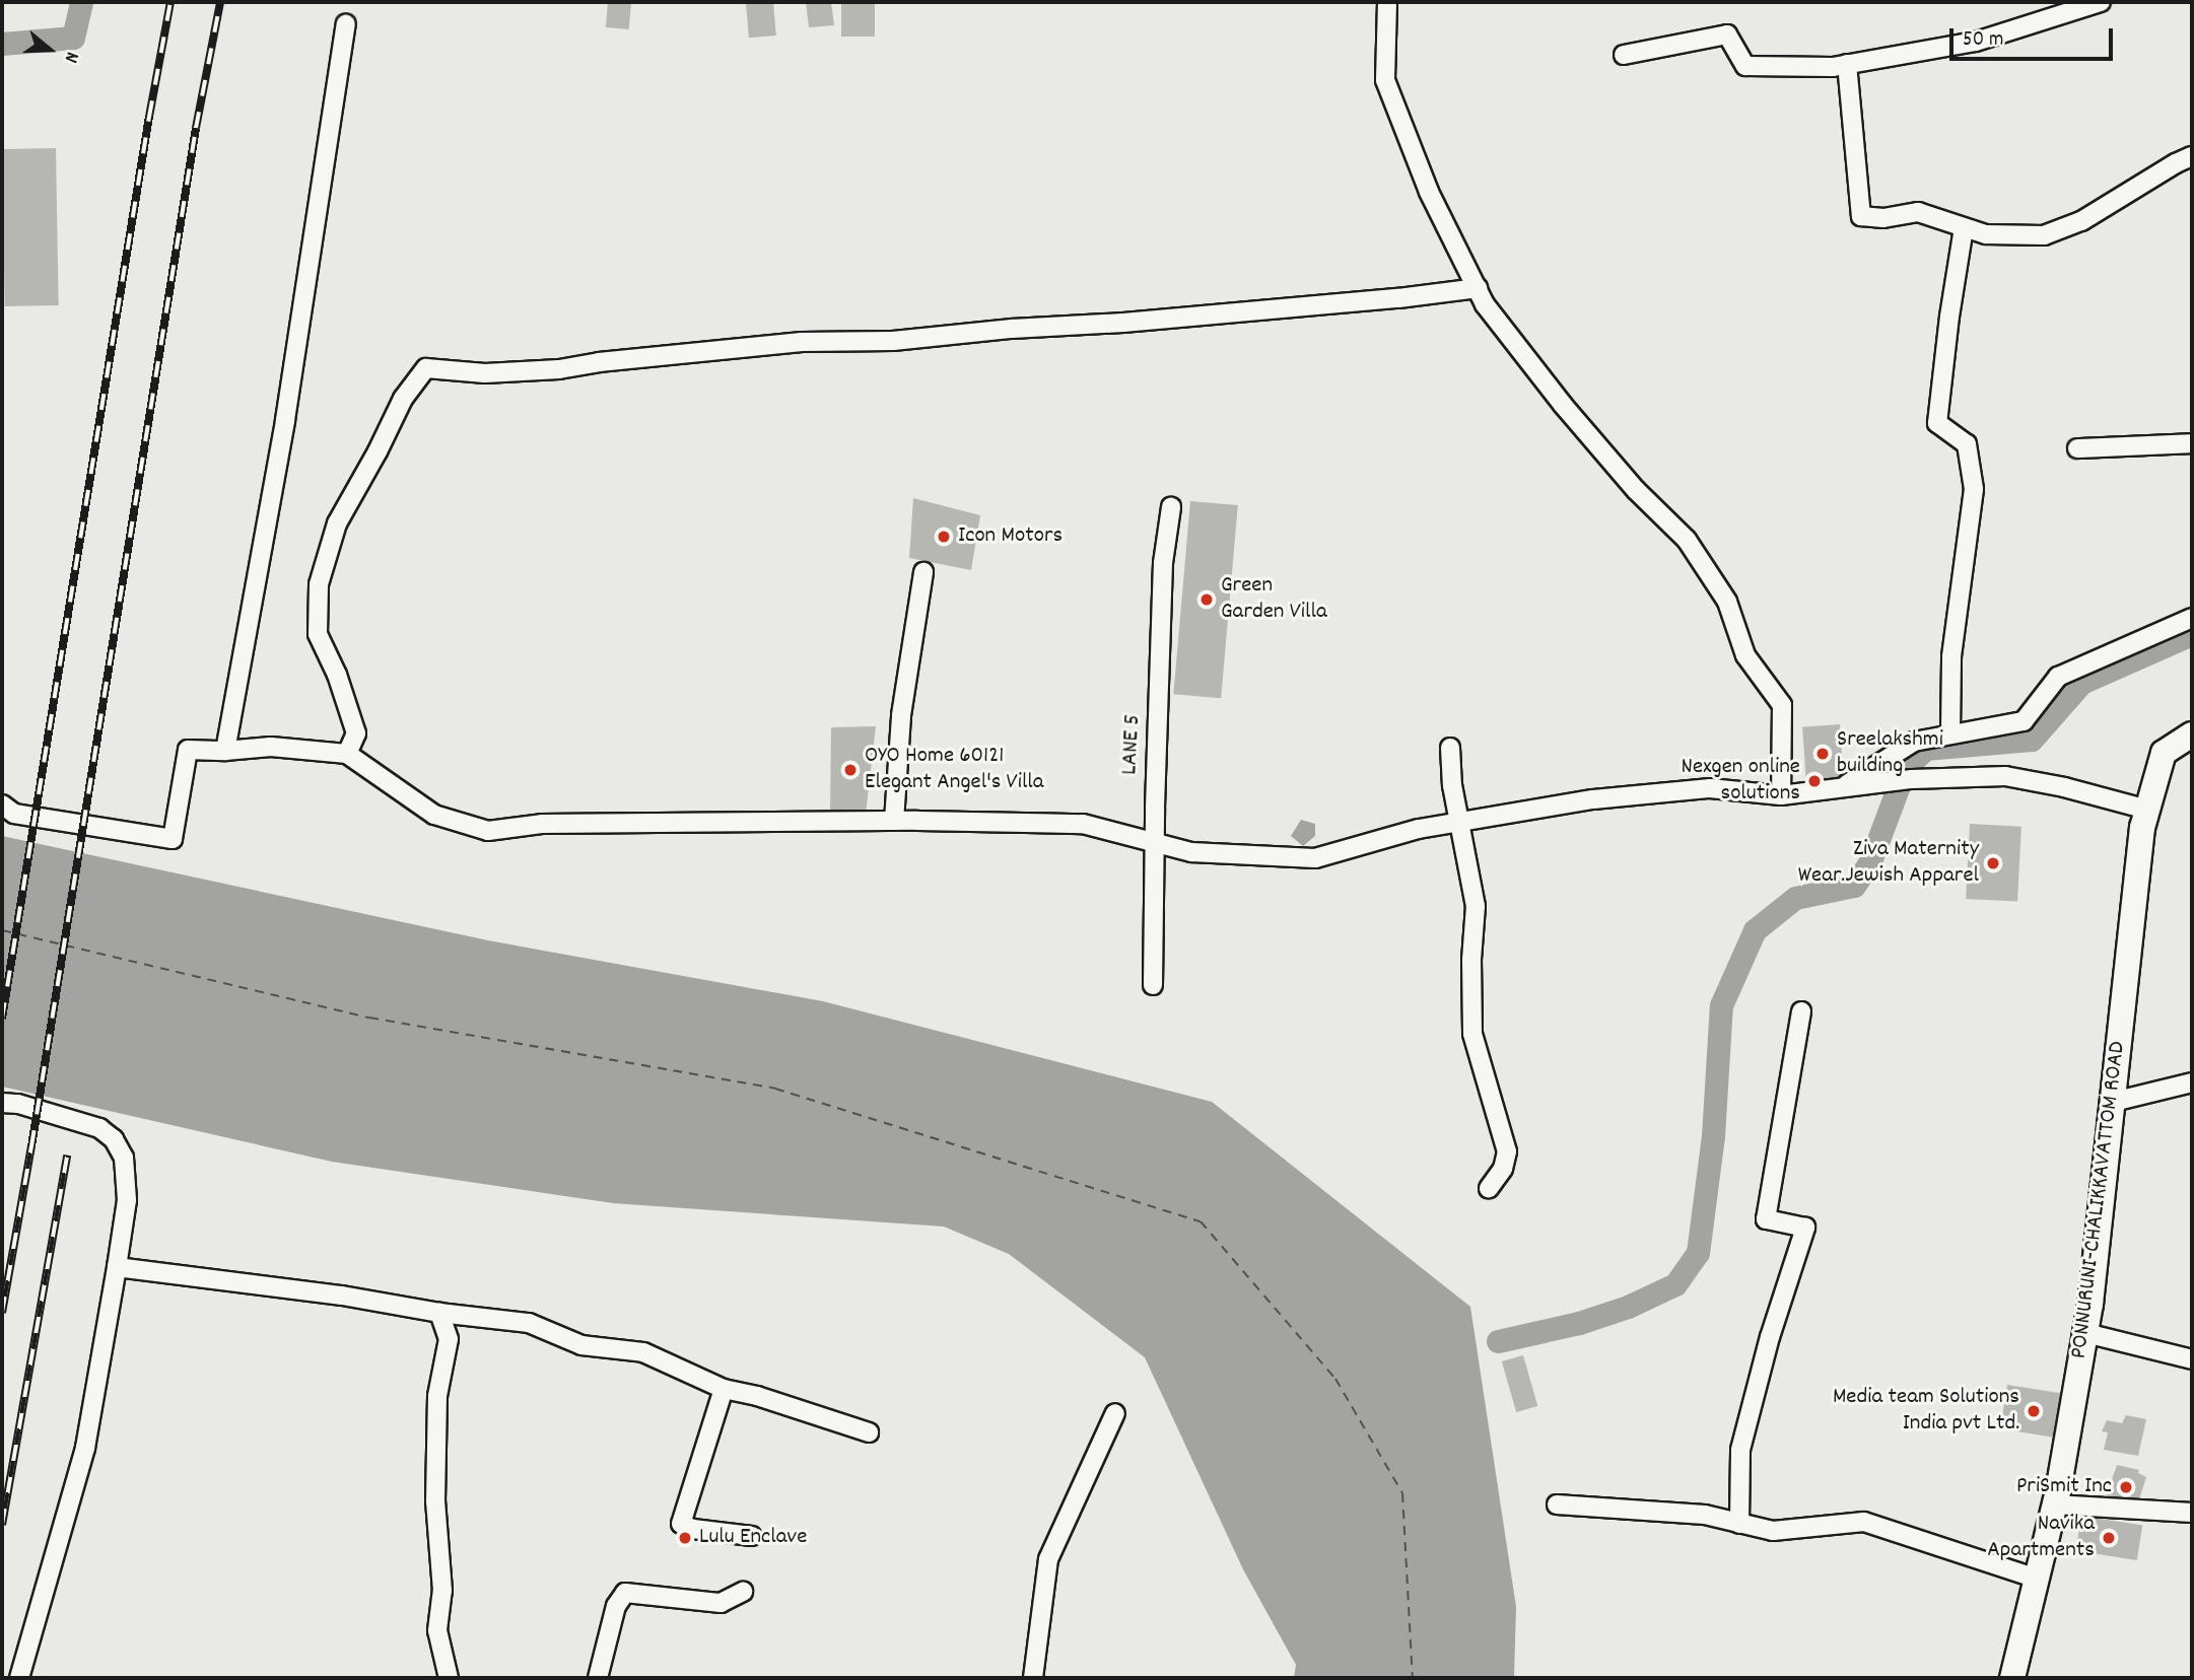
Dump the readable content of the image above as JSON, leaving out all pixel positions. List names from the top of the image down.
{
  "streets": {
    "street": ["LANE 5", "PONNURUNI-CHALIKKAVATTOM ROAD"]
  },
  "places": [
    "Icon Motors",
    "Green Garden Villa",
    "Sreelakshmi building",
    "OYO Home 60121 Elegant Angel's Villa",
    "Nexgen online solutions",
    "Ziva Maternity Wear.Jewish Apparel",
    "Media team Solutions India pvt Ltd.",
    "PriSmit Inc",
    "Lulu Enclave",
    "Navika Apartments"
  ],
  "scale_bar": "50 m",
  "north": "right"
}
